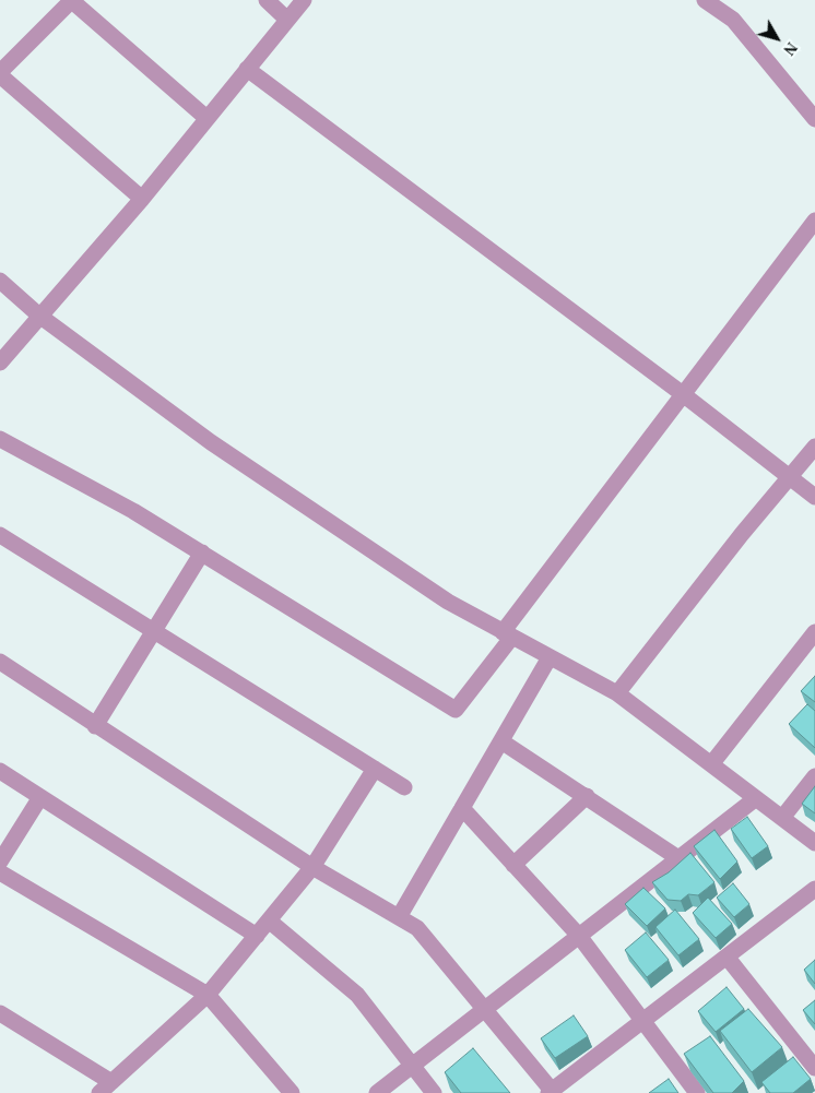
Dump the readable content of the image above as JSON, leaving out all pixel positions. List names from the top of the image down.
{
  "north": "bottom right"
}
